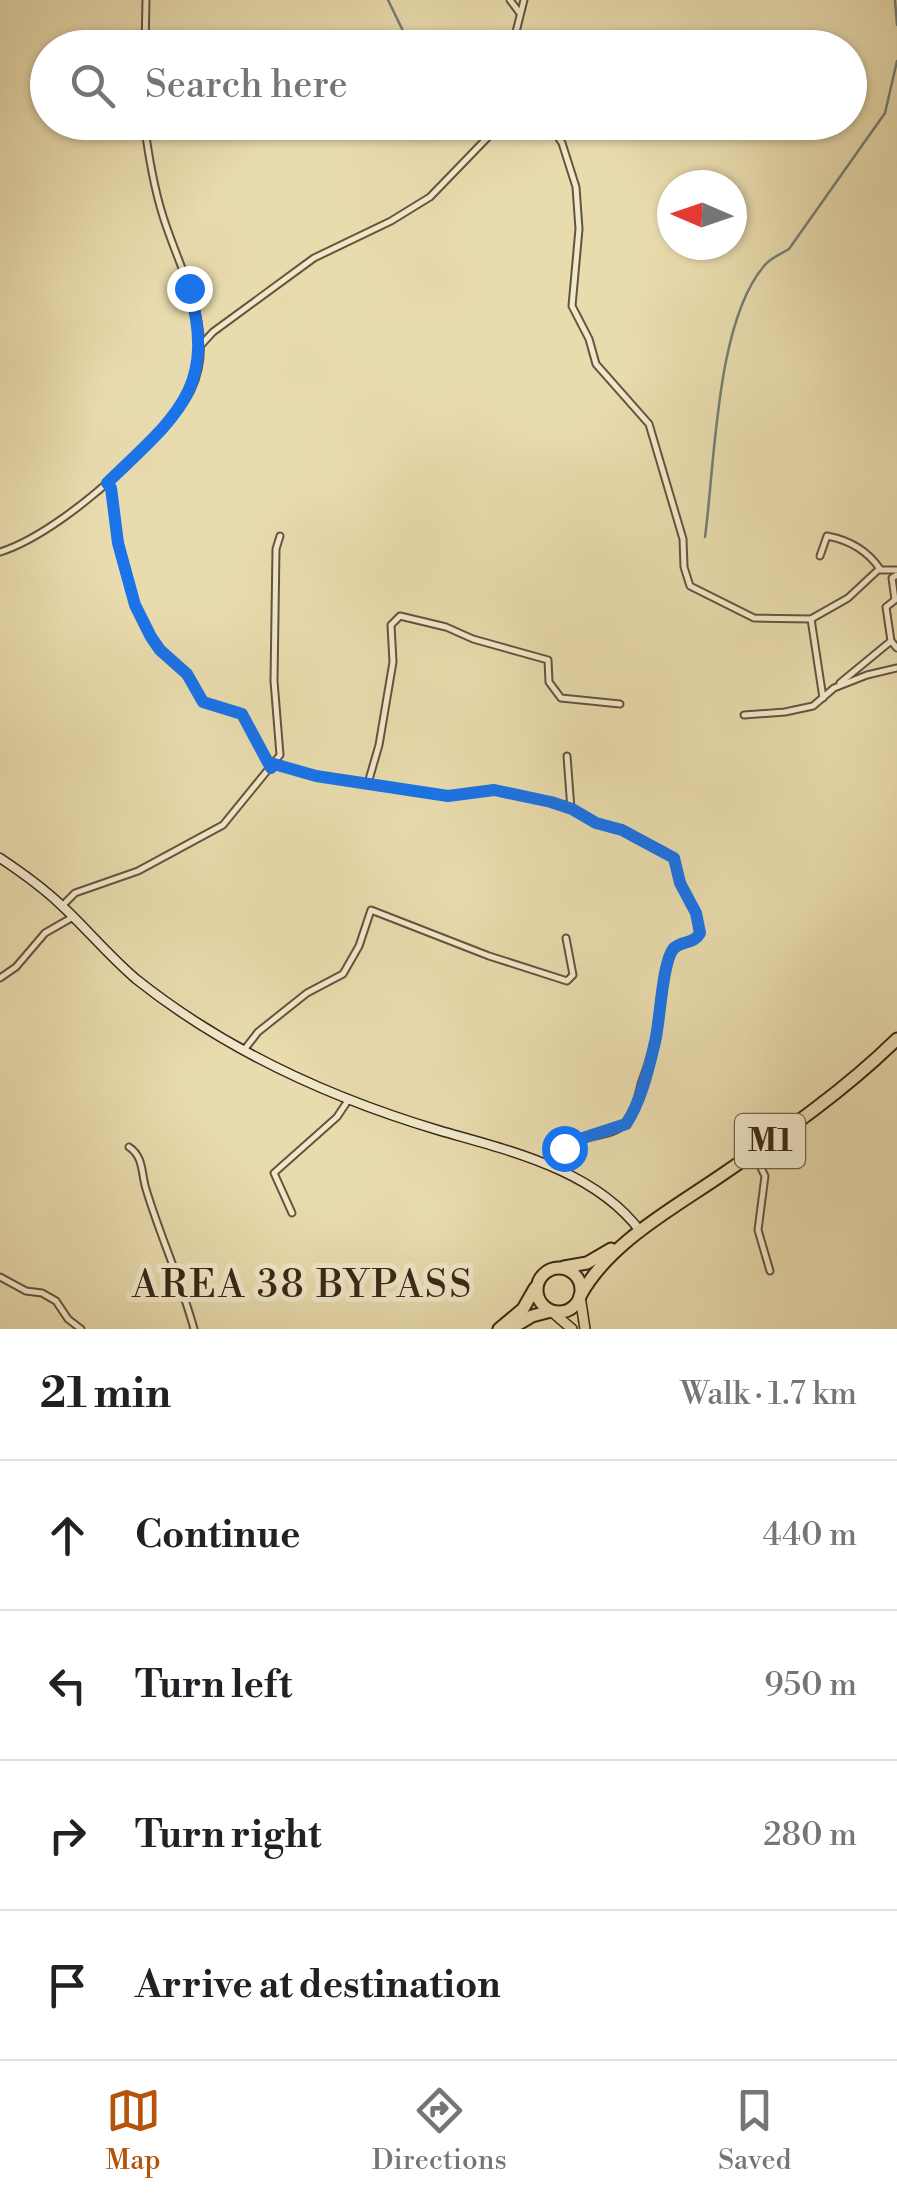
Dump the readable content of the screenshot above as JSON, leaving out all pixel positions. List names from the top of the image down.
{
  "streets": {
    "highway": ["M1"]
  },
  "districts": ["AREA 38 BYPASS"],
  "north": "left",
  "page": {
    "search": "Search here",
    "heading": ["21 min", "Walk · 1.7 km"],
    "list": [
      ["Continue", "440 m"],
      ["Turn left", "950 m"],
      ["Turn right", "280 m"],
      "Arrive at destination"
    ],
    "nav": ["Map", "Directions", "Saved"]
  }
}
